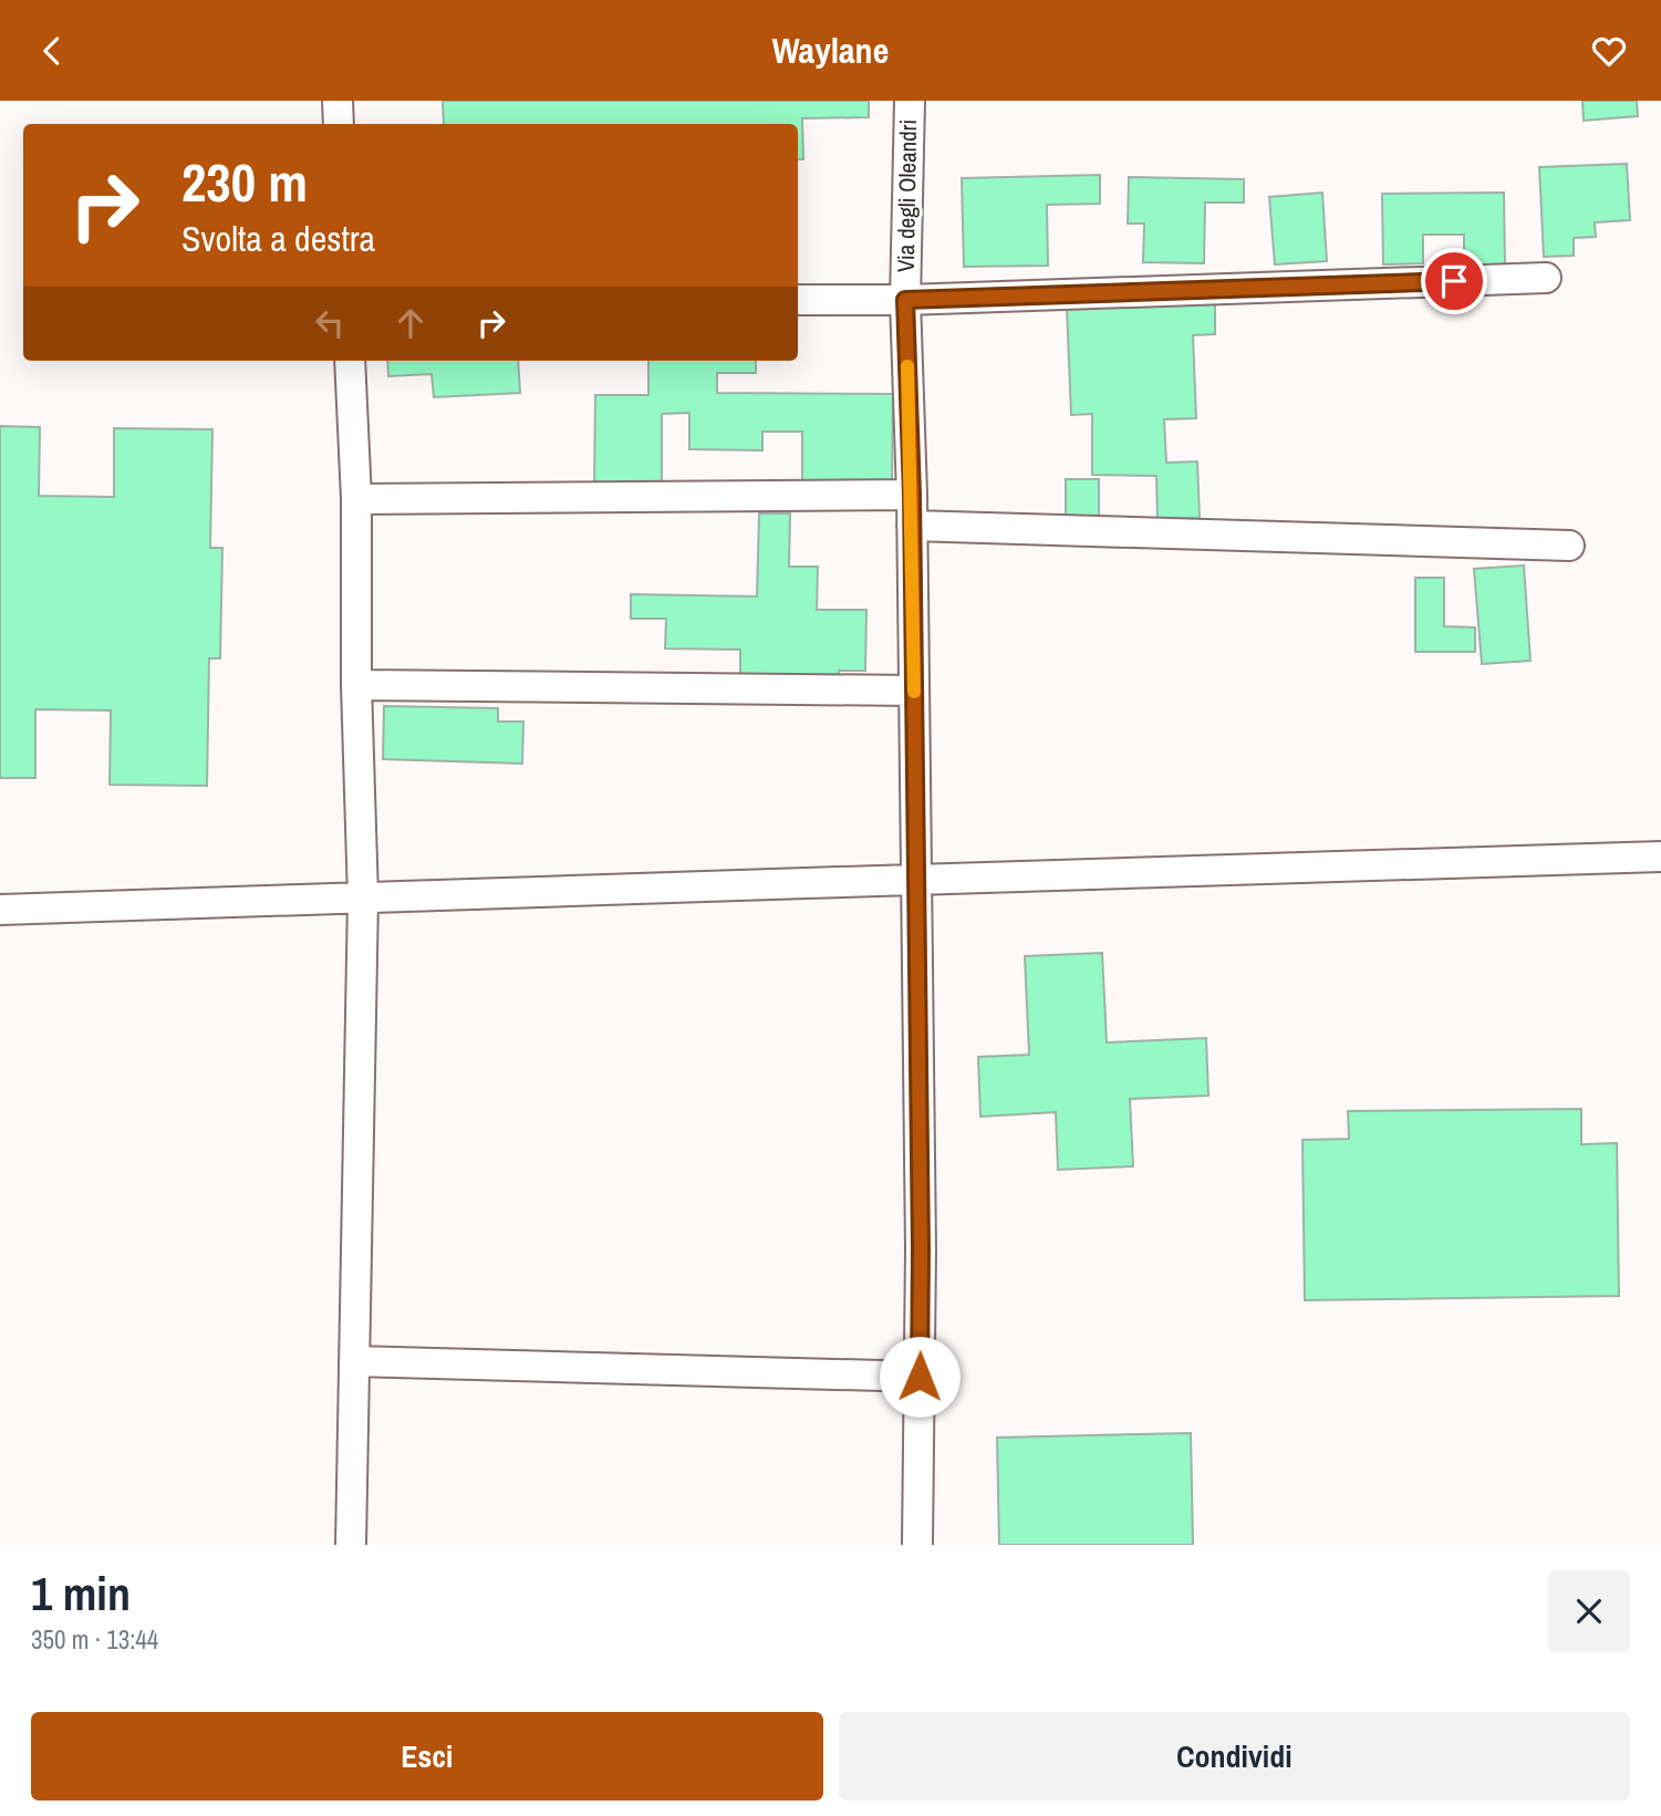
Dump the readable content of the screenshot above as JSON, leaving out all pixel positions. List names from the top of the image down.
{
  "streets": {
    "street": ["Via degli Oleandri"]
  },
  "page": {
    "header": "Waylane",
    "turn": ["230 m", "Svolta a destra"],
    "heading": ["1 min", "350 m · 13:44"],
    "buttons": ["Esci", "Condividi"]
  }
}
